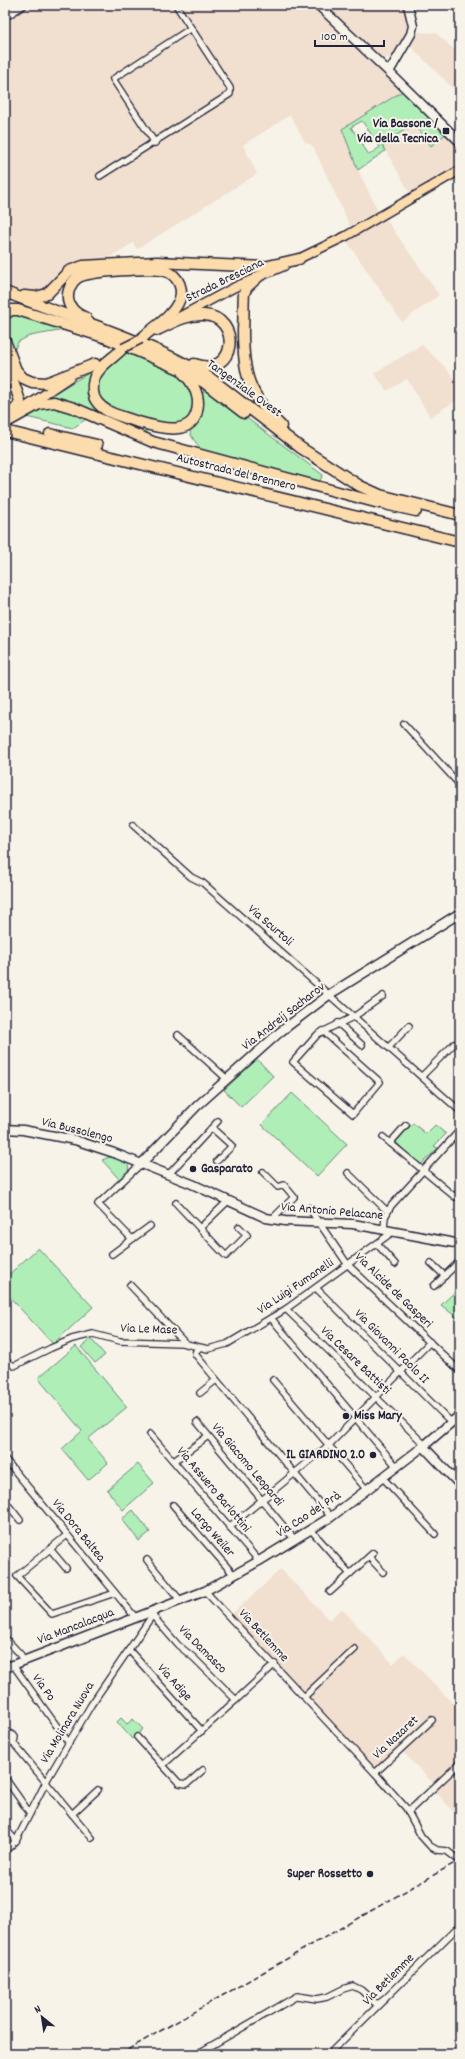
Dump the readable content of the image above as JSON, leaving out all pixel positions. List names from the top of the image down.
{
  "streets": {
    "highway": ["Tangenziale Ovest", "Autostrada del Brennero"],
    "main road": ["Strada Bresciana"],
    "street": [
      "Via Scurtoli",
      "Via Andreij Sacharov",
      "Via Bussolengo",
      "Via Antonio Pelacane",
      "Via Luigi Fumanelli",
      "Via Alcide de Gasperi",
      "Via Le Mase",
      "Via Giovanni Paolo II",
      "Via Cesare Battisti",
      "Via Giacomo Leopardi",
      "Via Assuero Barlottini",
      "Via Cao del Prà",
      "Via Dora Baltea",
      "Largo Weiler",
      "Via Mancalacqua",
      "Via Betlemme",
      "Via Damasco",
      "Via Adige",
      "Via Po",
      "Via Molinara Nuova",
      "Via Nazaret"
    ]
  },
  "crossings": [
    ["Via Scurtoli", "Via Andreij Sacharov"],
    ["Via Andreij Sacharov", "Via Bussolengo"],
    ["Via Andreij Sacharov", "Via Antonio Pelacane"],
    ["Via Bussolengo", "Via Antonio Pelacane"],
    ["Via Antonio Pelacane", "Via Luigi Fumanelli"],
    ["Via Antonio Pelacane", "Via Alcide de Gasperi"],
    ["Via Luigi Fumanelli", "Via Alcide de Gasperi"],
    ["Via Luigi Fumanelli", "Via Le Mase"],
    ["Via Luigi Fumanelli", "Via Giovanni Paolo II"],
    ["Via Luigi Fumanelli", "Via Cesare Battisti"],
    ["Via Giovanni Paolo II", "Via Cao del Prà"],
    ["Via Cesare Battisti", "Via Cao del Prà"],
    ["Via Giacomo Leopardi", "Via Cao del Prà"],
    ["Via Assuero Barlottini", "Via Cao del Prà"],
    ["Via Cao del Prà", "Largo Weiler"],
    ["Via Cao del Prà", "Via Mancalacqua"],
    ["Via Cao del Prà", "Via Betlemme"],
    ["Via Cao del Prà", "Via Damasco"],
    ["Via Cao del Prà", "Via Molinara Nuova"],
    ["Via Dora Baltea", "Via Mancalacqua"],
    ["Via Mancalacqua", "Via Damasco"],
    ["Via Mancalacqua", "Via Po"],
    ["Via Mancalacqua", "Via Molinara Nuova"],
    ["Via Betlemme", "Via Nazaret"],
    ["Via Damasco", "Via Molinara Nuova"],
    ["Via Adige", "Via Molinara Nuova"],
    ["Via Po", "Via Molinara Nuova"]
  ],
  "places": {
    "transit": ["Via Bassone / Via della Tecnica"],
    "other": [
      "Gasparato",
      "Miss Mary",
      "IL GIARDINO 2.0",
      "Super Rossetto"
    ]
  },
  "scale_bar": "100 m",
  "north": "top left"
}
